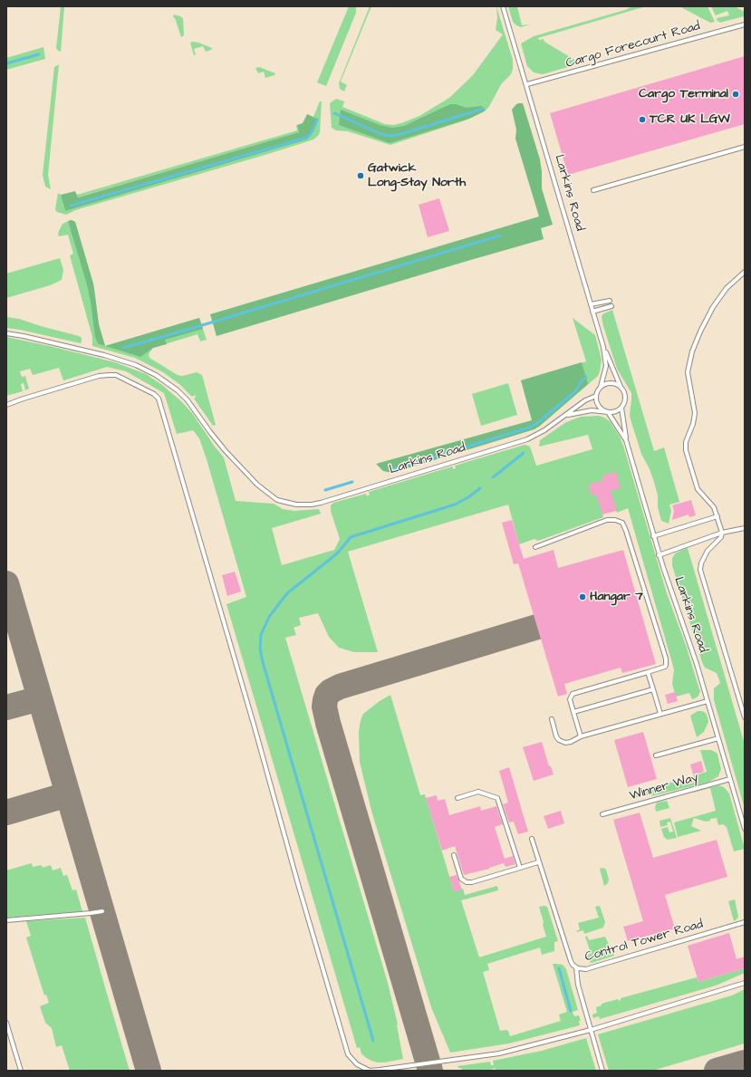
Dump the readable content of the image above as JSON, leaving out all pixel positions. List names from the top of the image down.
{
  "streets": {
    "lane": [
      "Cargo Forecourt Road",
      "Larkins Road",
      "Winner Way",
      "Control Tower Road"
    ]
  },
  "crossings": [
    ["Cargo Forecourt Road", "Larkins Road"],
    ["Larkins Road", "Winner Way"]
  ],
  "places": [
    "Cargo Terminal",
    "TCR UK LGW",
    "Gatwick Long-Stay North",
    "Hangar 7"
  ]
}
